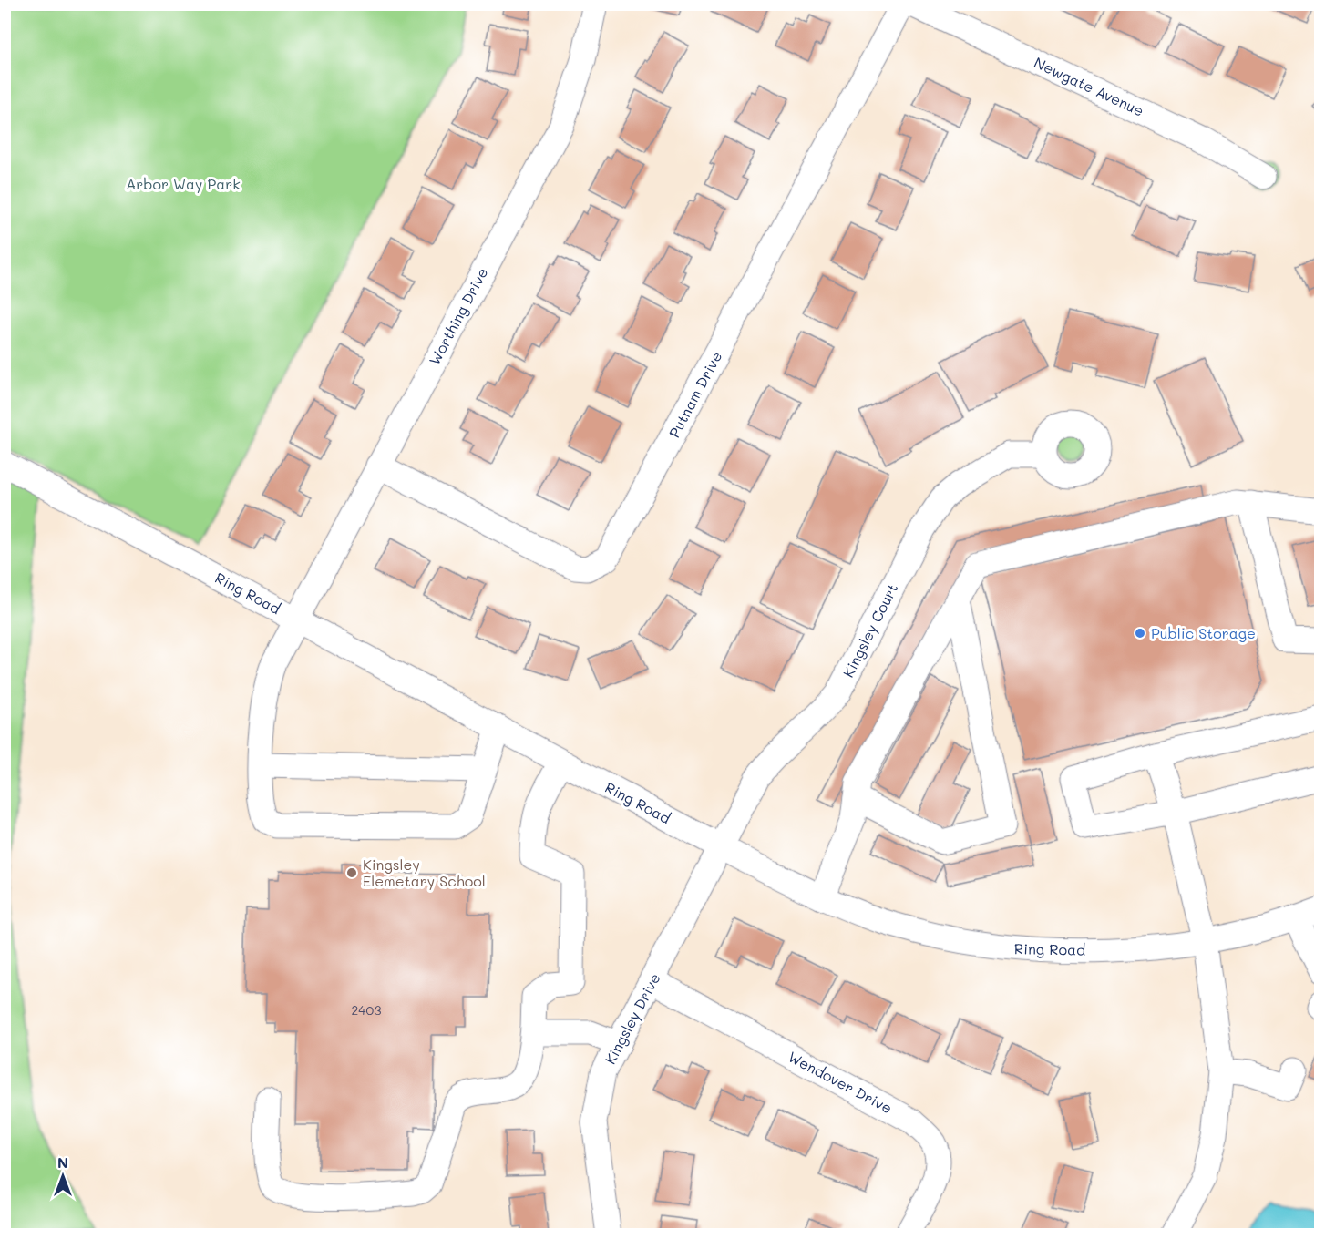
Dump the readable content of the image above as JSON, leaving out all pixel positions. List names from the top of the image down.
{
  "streets": {
    "street": [
      "Newgate Avenue",
      "Worthing Drive",
      "Putnam Drive",
      "Ring Road",
      "Kingsley Court",
      "Kingsley Drive",
      "Wendover Drive"
    ]
  },
  "crossings": [
    ["Worthing Drive", "Putnam Drive"],
    ["Worthing Drive", "Ring Road"],
    ["Ring Road", "Kingsley Court"],
    ["Ring Road", "Kingsley Drive"],
    ["Kingsley Court", "Kingsley Drive"],
    ["Kingsley Drive", "Wendover Drive"]
  ],
  "parks": ["Arbor Way Park"],
  "places": ["Public Storage", "Kingsley Elemetary School"],
  "house_numbers": ["2403"],
  "north": "top"
}
